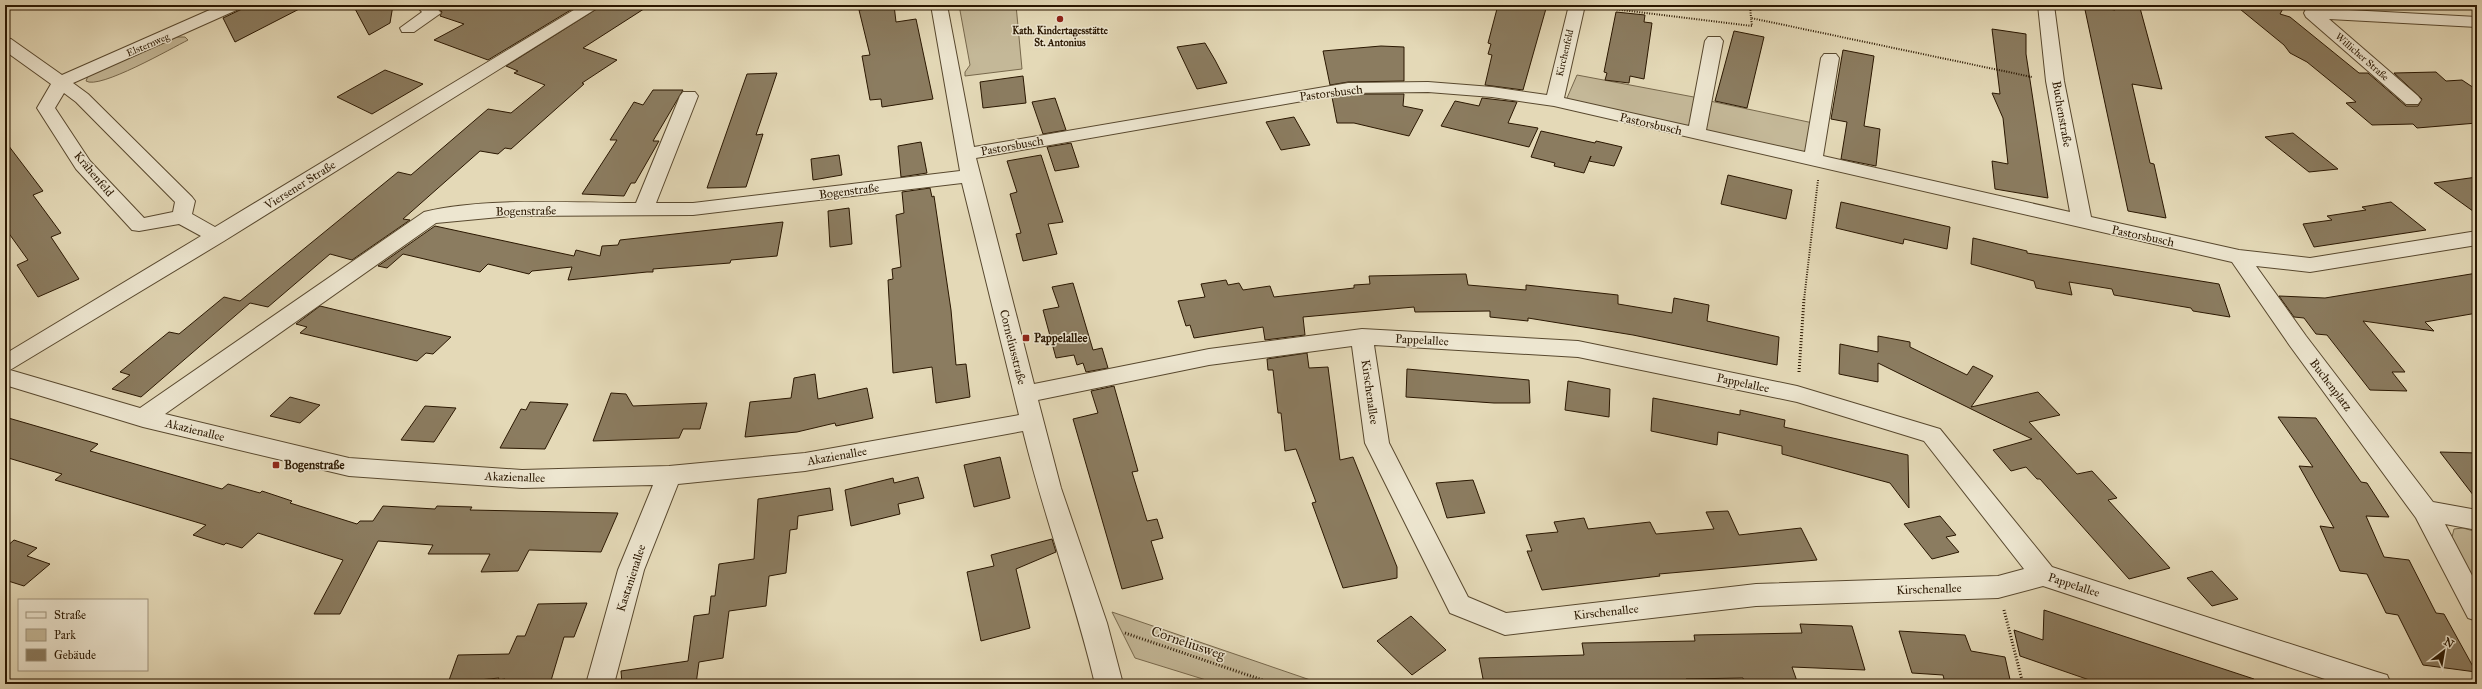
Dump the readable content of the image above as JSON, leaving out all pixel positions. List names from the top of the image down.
{
  "streets": {
    "street": [
      "Elsternweg",
      "Kirchenfeld",
      "Willicher Straße",
      "Pastorsbusch",
      "Buchenstraße",
      "Krähenfeld",
      "Viersener Straße",
      "Bogenstraße",
      "Pappelallee",
      "Corneliusstraße",
      "Buchenplatz",
      "Kirschenallee",
      "Akazienallee",
      "Kastanienallee"
    ],
    "path": ["Corneliusweg"]
  },
  "crossings": [
    ["Elsternweg", "Krähenfeld"],
    ["Kirchenfeld", "Pastorsbusch"],
    ["Pastorsbusch", "Buchenstraße"],
    ["Pastorsbusch", "Corneliusstraße"],
    ["Pastorsbusch", "Buchenplatz"],
    ["Bogenstraße", "Corneliusstraße"],
    ["Bogenstraße", "Akazienallee"],
    ["Pappelallee", "Corneliusstraße"],
    ["Pappelallee", "Kirschenallee"],
    ["Corneliusstraße", "Akazienallee"],
    ["Corneliusstraße", "Corneliusweg"],
    ["Akazienallee", "Kastanienallee"]
  ],
  "places": {
    "other": ["Kath. Kindertagesstätte St. Antonius"],
    "transit": ["Pappelallee", "Bogenstraße"]
  },
  "legend": ["Straße", "Park", "Gebäude"],
  "north": "top right"
}
